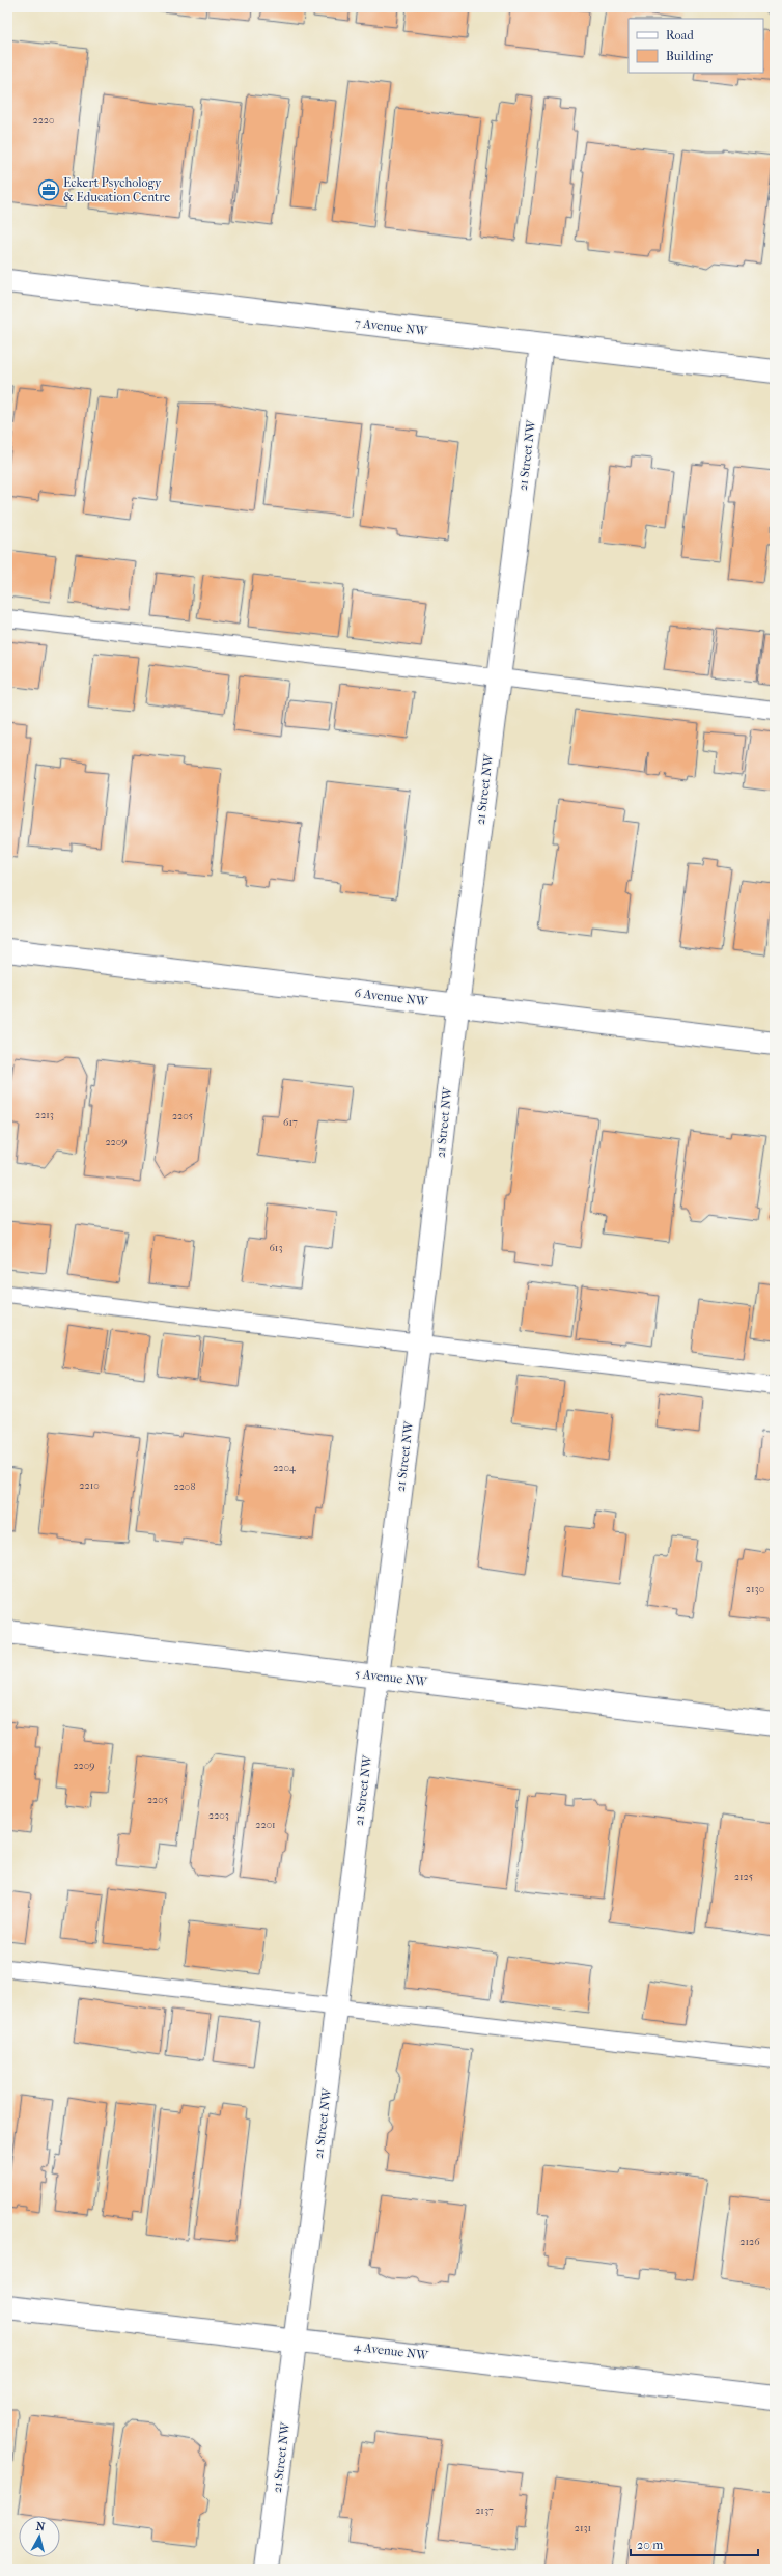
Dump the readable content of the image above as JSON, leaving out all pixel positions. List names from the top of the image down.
{
  "streets": {
    "street": [
      "7 Avenue NW",
      "21 Street NW",
      "6 Avenue NW",
      "5 Avenue NW",
      "4 Avenue NW"
    ]
  },
  "crossings": [
    ["7 Avenue NW", "21 Street NW"],
    ["21 Street NW", "6 Avenue NW"],
    ["21 Street NW", "5 Avenue NW"],
    ["21 Street NW", "4 Avenue NW"]
  ],
  "places": {
    "office": ["Eckert Psychology & Education Centre"]
  },
  "house_numbers": [
    "2220",
    "2213",
    "2205",
    "617",
    "2209",
    "613",
    "2204",
    "2210",
    "2208",
    "2130",
    "2209",
    "2205",
    "2203",
    "2201",
    "2125",
    "2126",
    "2137",
    "2131"
  ],
  "legend": ["Road", "Building"],
  "scale_bar": "20 m",
  "north": "top"
}
